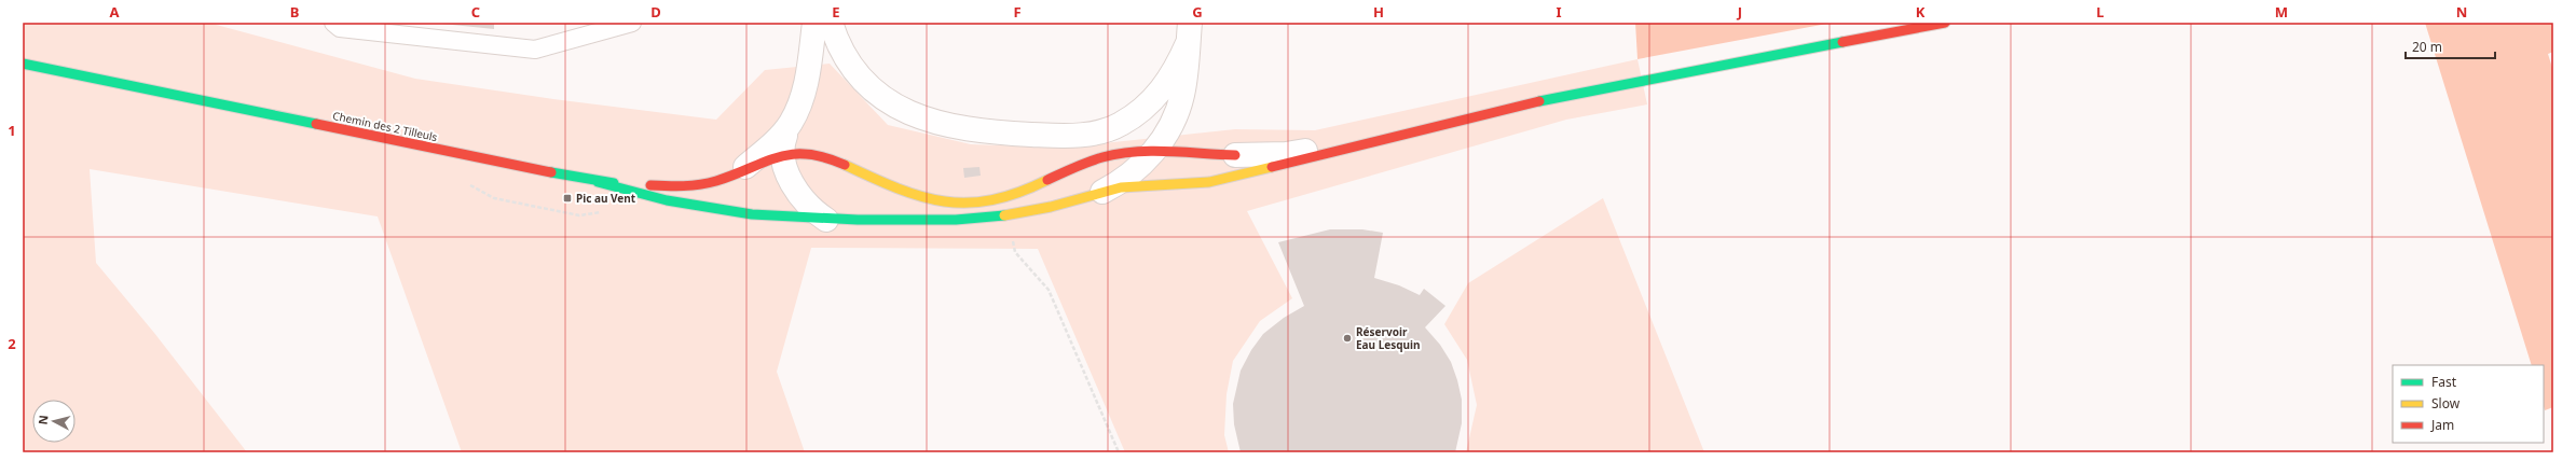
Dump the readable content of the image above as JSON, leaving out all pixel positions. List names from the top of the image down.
{
  "streets": {
    "street": ["Chemin des 2 Tilleuls"]
  },
  "places": {
    "transit": ["Pic au Vent"],
    "other": ["Réservoir Eau Lesquin"]
  },
  "legend": ["Fast", "Slow", "Jam"],
  "scale_bar": "20 m",
  "north": "left",
  "grid": {
    "columns": [
      "A",
      "B",
      "C",
      "D",
      "E",
      "F",
      "G",
      "H",
      "I",
      "J",
      "K",
      "L",
      "M",
      "N"
    ],
    "rows": ["1", "2"]
  }
}
